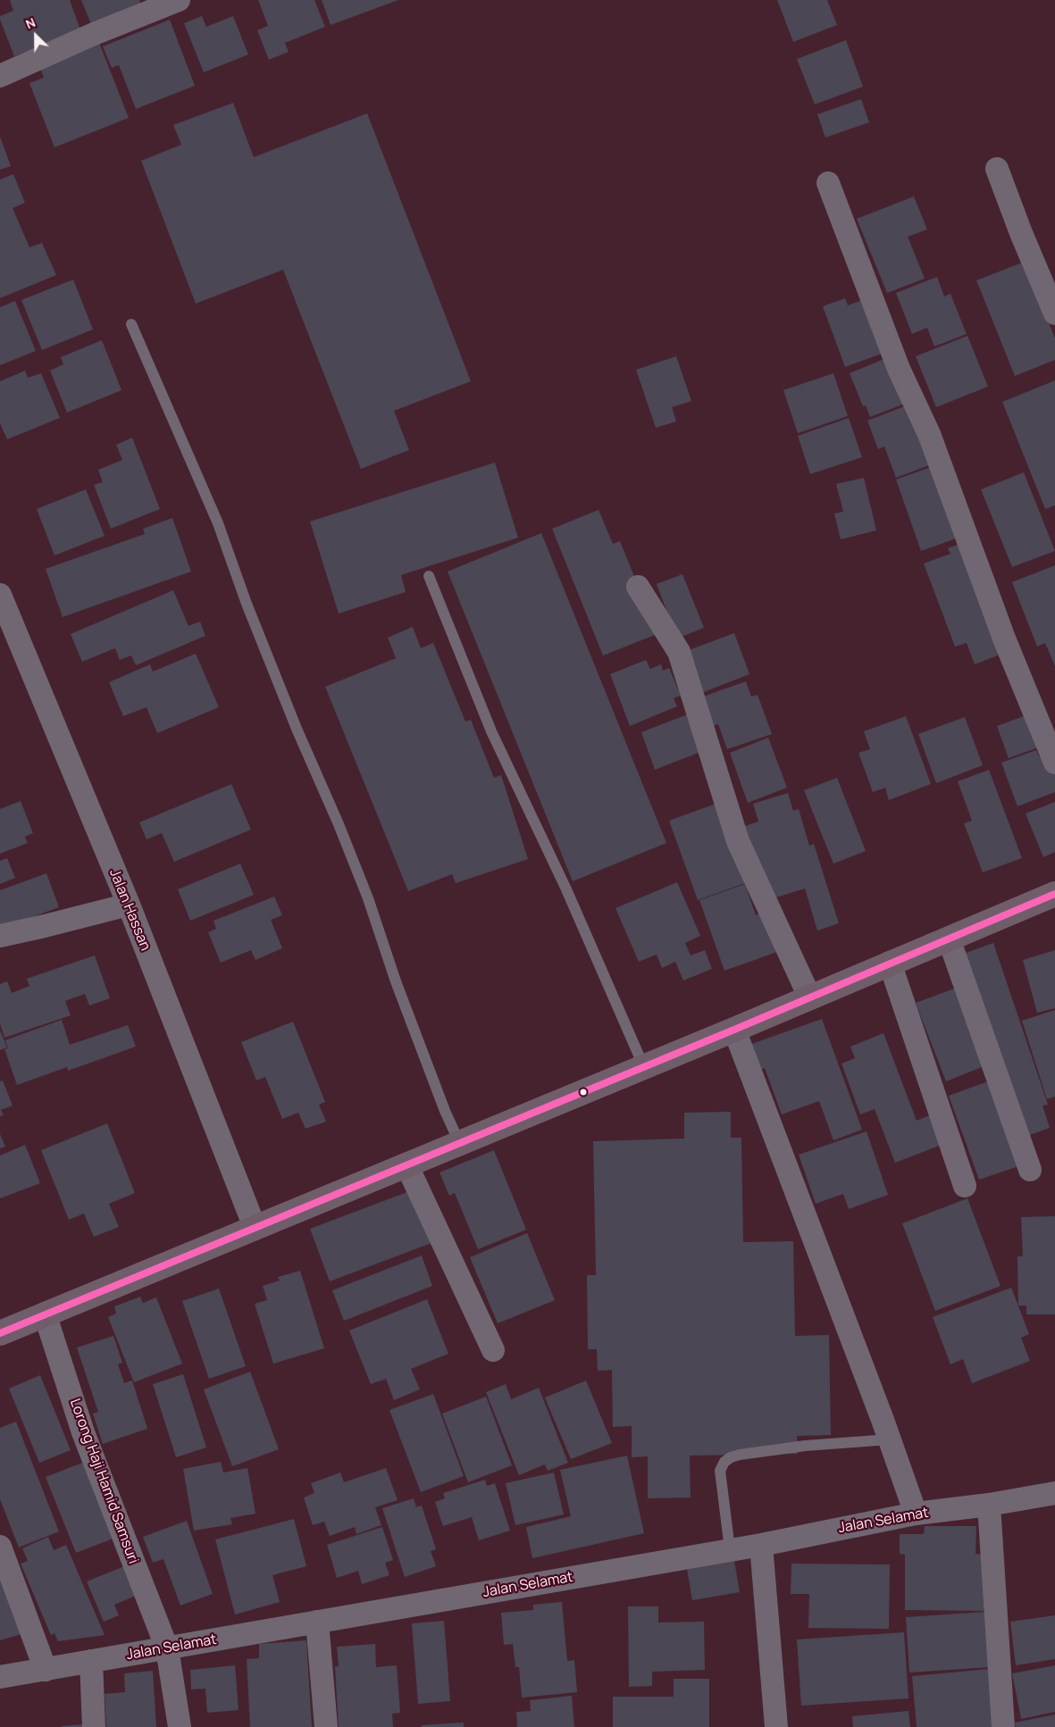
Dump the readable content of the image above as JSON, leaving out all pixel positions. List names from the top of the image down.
{
  "streets": {
    "street": ["Jalan Hassan", "Lorong Haji Hamid Samsuri", "Jalan Selamat"]
  },
  "crossings": [
    ["Lorong Haji Hamid Samsuri", "Jalan Selamat"]
  ],
  "north": "top left"
}
